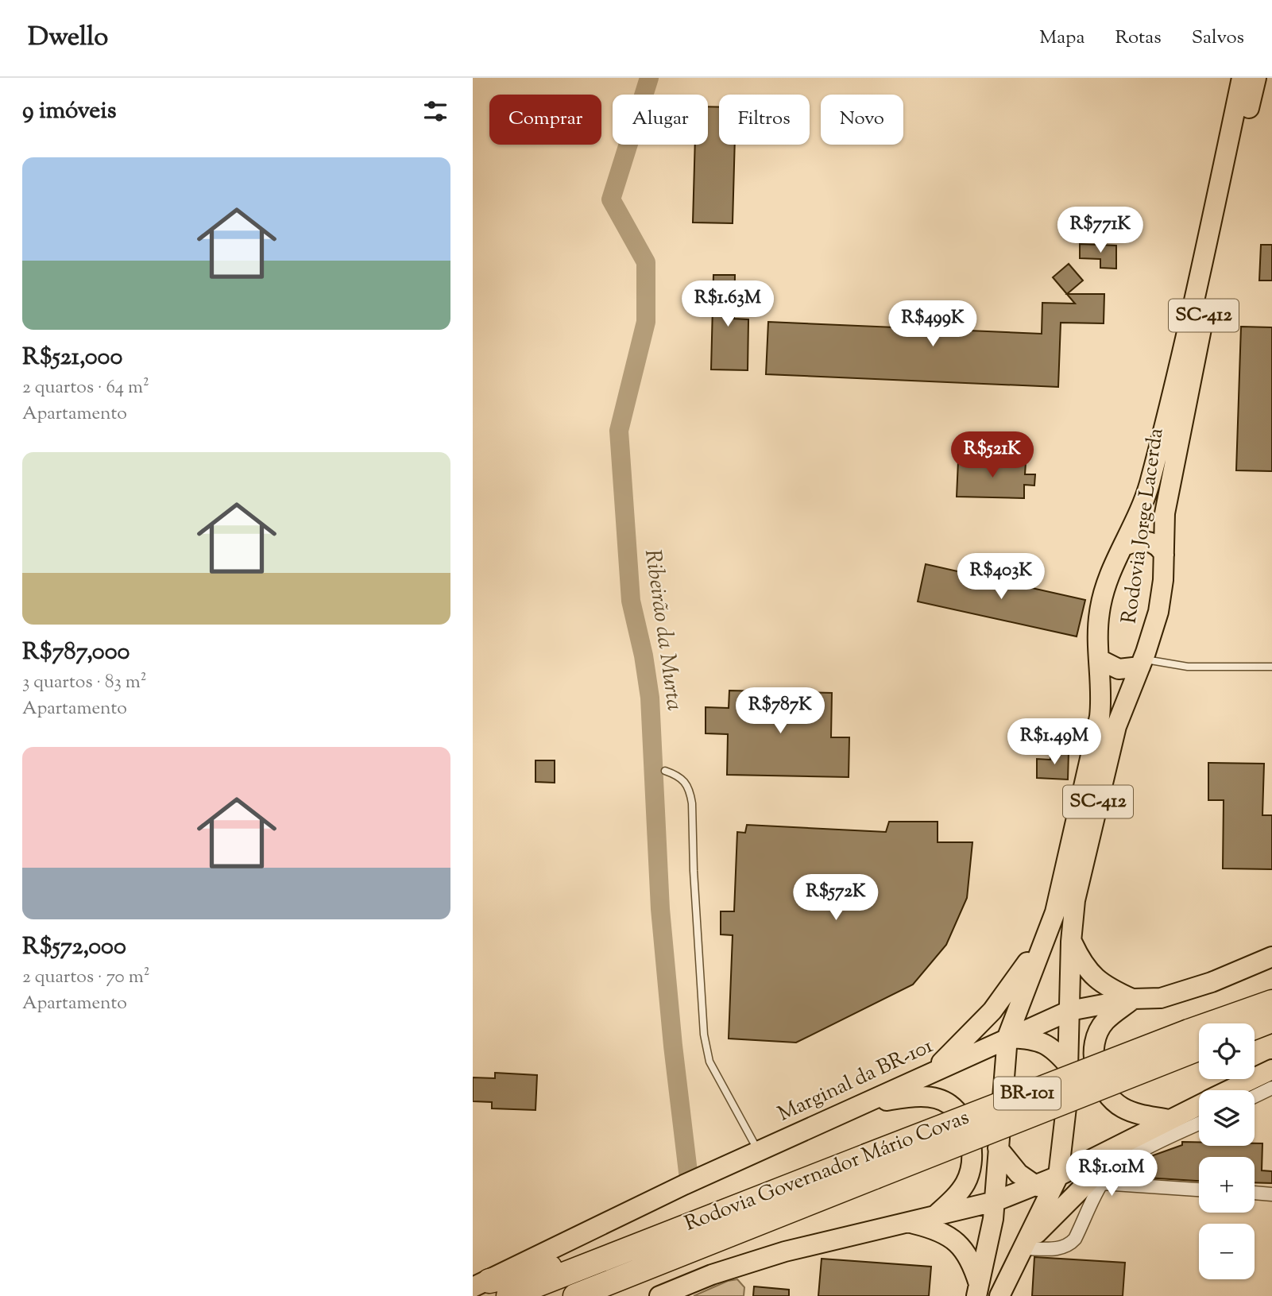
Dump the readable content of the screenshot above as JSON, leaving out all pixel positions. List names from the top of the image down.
{
  "streets": {
    "highway": ["BR-101", "Rodovia Governador Mário Covas"],
    "main road": ["SC-412", "Rodovia Jorge Lacerda", "Marginal da BR-101"]
  },
  "crossings": [
    ["Rodovia Jorge Lacerda", "Marginal da BR-101"]
  ],
  "water": ["Ribeirão da Murta"],
  "page": {
    "header": "Dwello",
    "nav": ["Mapa", "Rotas", "Salvos"],
    "heading": "9 imóveis",
    "chip": [
      "Comprar",
      "Alugar",
      "Filtros",
      "Novo"
    ],
    "list": [
      {
        "name": "R$521,000",
        "note": "2 quartos · 64 m² · Apartamento"
      },
      {
        "name": "R$787,000",
        "note": "3 quartos · 83 m² · Apartamento"
      },
      {
        "name": "R$572,000",
        "note": "2 quartos · 70 m² · Apartamento"
      }
    ],
    "price": [
      "R$771K",
      "R$1.63M",
      "R$499K",
      "R$521K",
      "R$403K",
      "R$787K",
      "R$1.49M",
      "R$572K",
      "R$1.01M"
    ],
    "map_buttons": ["+", "−"]
  }
}
